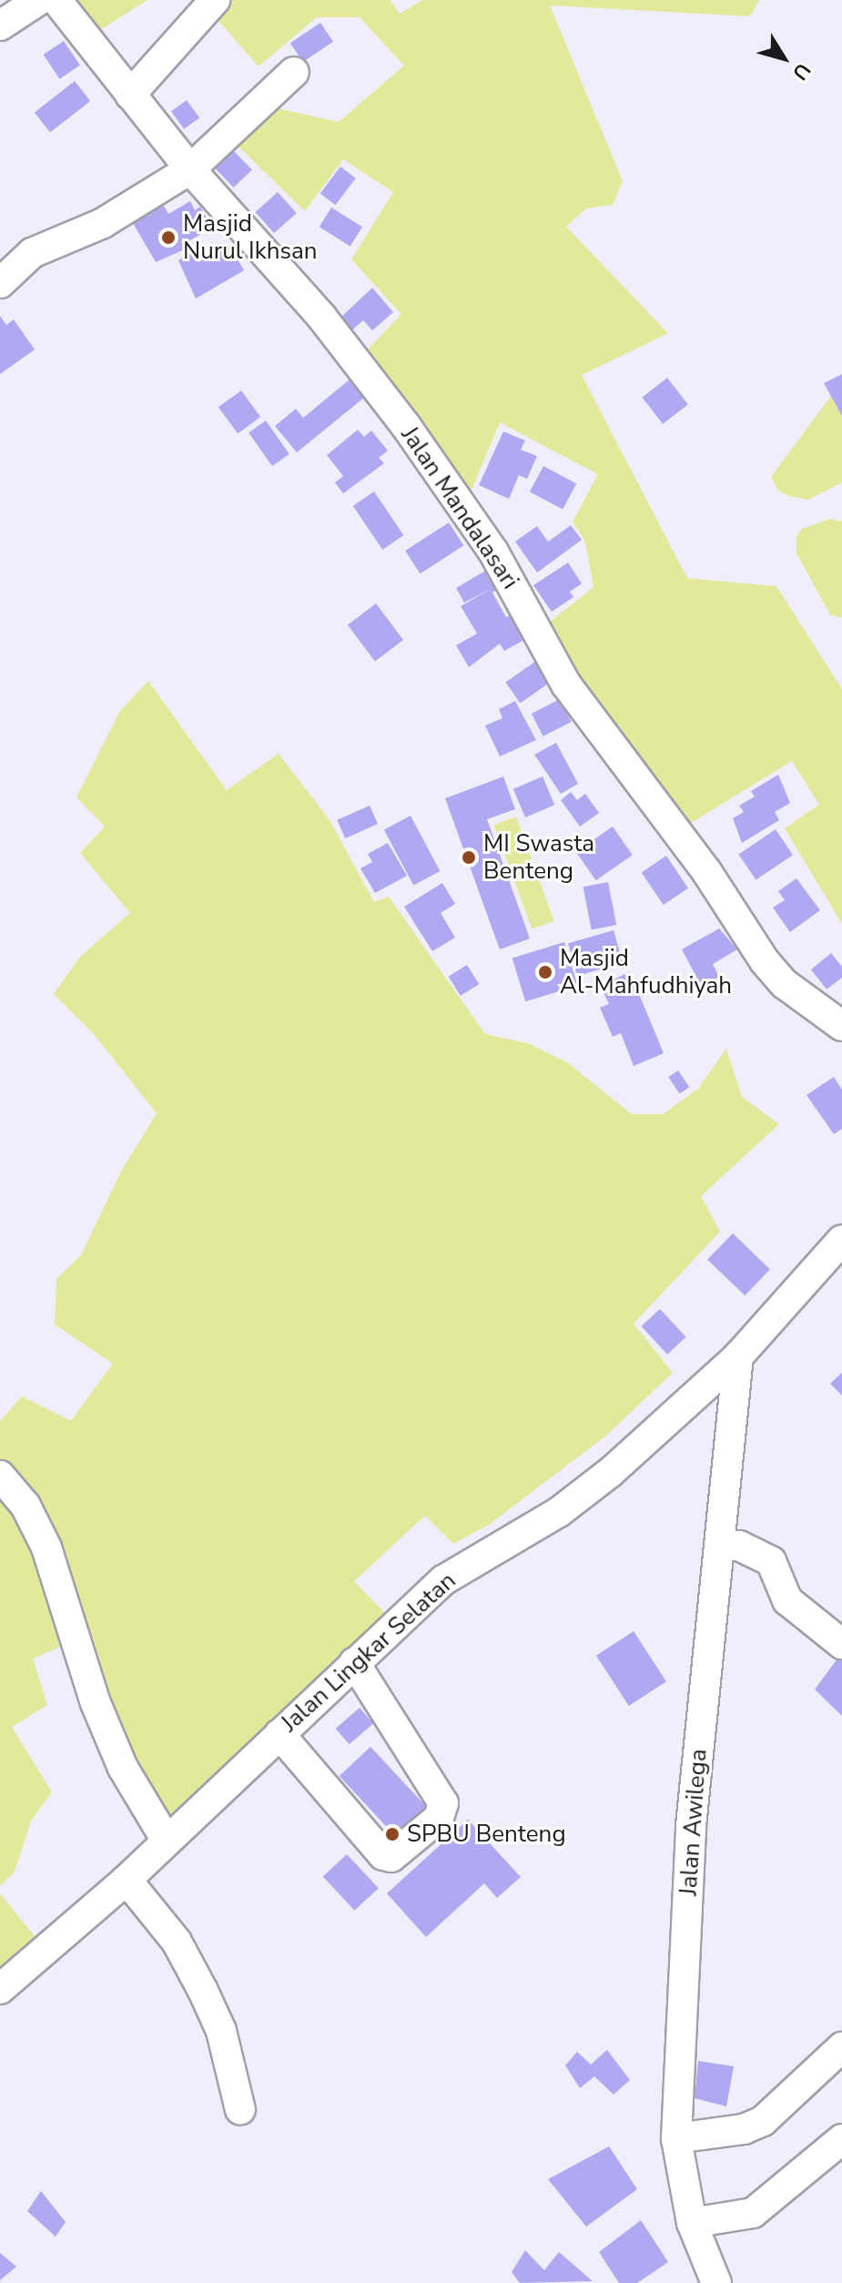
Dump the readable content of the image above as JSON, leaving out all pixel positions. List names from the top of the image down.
{
  "streets": {
    "street": ["Jalan Mandalasari", "Jalan Lingkar Selatan", "Jalan Awilega"]
  },
  "crossings": [
    ["Jalan Lingkar Selatan", "Jalan Awilega"]
  ],
  "places": [
    "Masjid Nurul Ikhsan",
    "MI Swasta Benteng",
    "Masjid Al-Mahfudhiyah",
    "SPBU Benteng"
  ],
  "north": "bottom right"
}
